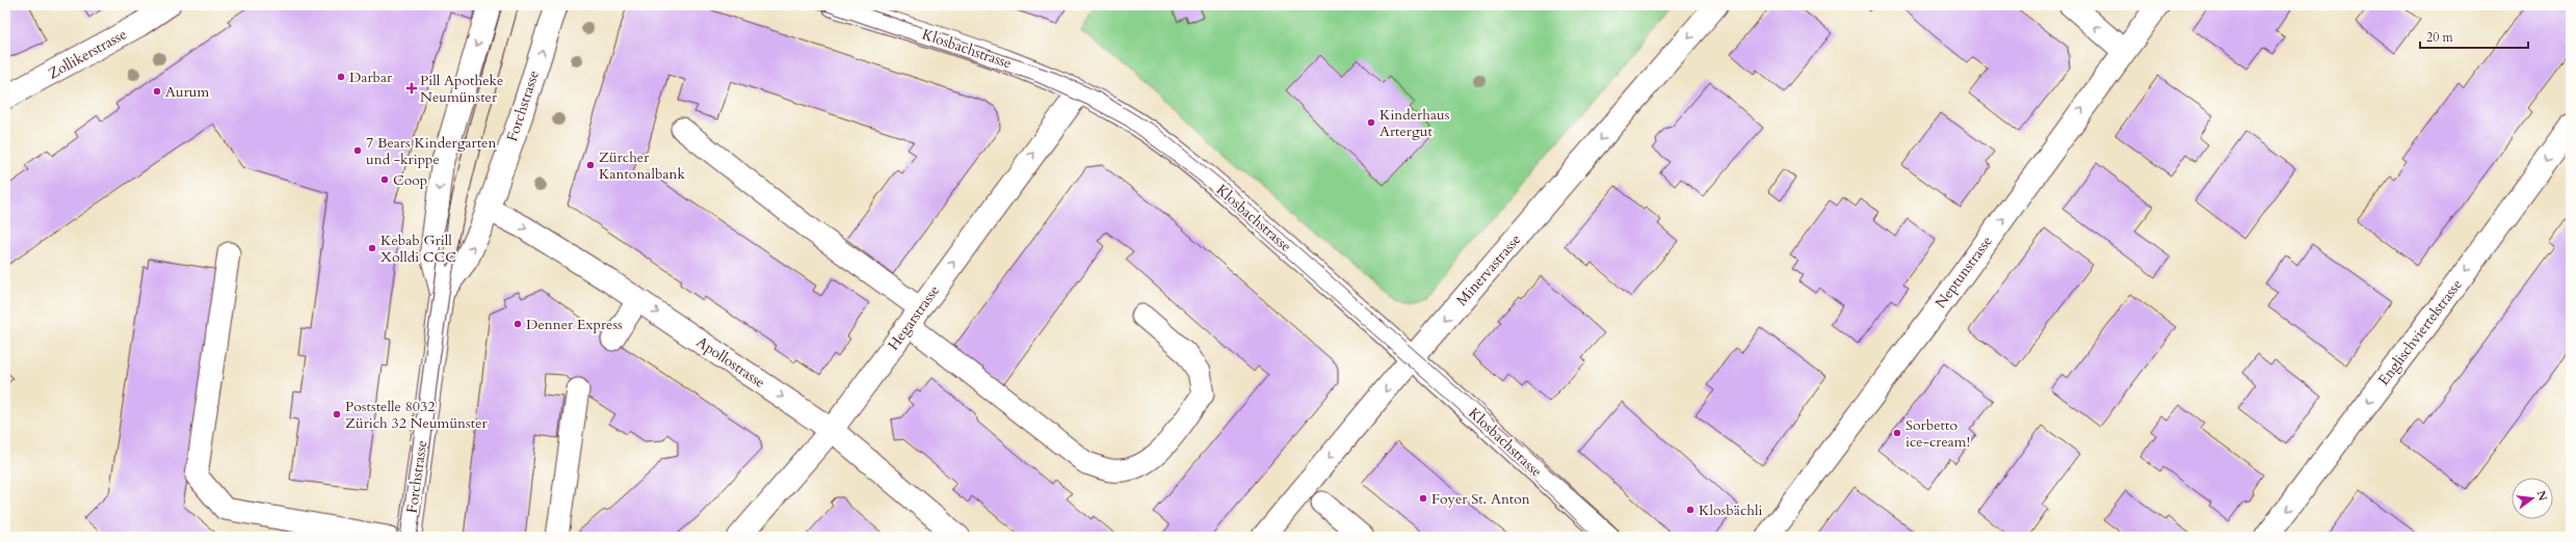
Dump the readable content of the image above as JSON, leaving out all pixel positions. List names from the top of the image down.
{
  "streets": {
    "street": [
      "Klosbachstrasse",
      "Zollikerstrasse",
      "Forchstrasse",
      "Minervastrasse",
      "Neptunstrasse",
      "Hegarstrasse",
      "Englischviertelstrasse",
      "Apollostrasse"
    ]
  },
  "crossings": [
    ["Klosbachstrasse", "Minervastrasse"],
    ["Klosbachstrasse", "Hegarstrasse"],
    ["Forchstrasse", "Apollostrasse"],
    ["Hegarstrasse", "Apollostrasse"]
  ],
  "one_way": [
    "Minervastrasse",
    "Neptunstrasse",
    "Hegarstrasse",
    "Englischviertelstrasse",
    "Apollostrasse"
  ],
  "places": {
    "other": [
      "Darbar",
      "Aurum",
      "Kinderhaus Artergut",
      "7 Bears Kindergarten und -krippe",
      "Zürcher Kantonalbank",
      "Coop",
      "Kebab Grill Xolldi CCC",
      "Denner Express",
      "Poststelle 8032 Zürich 32 Neumünster",
      "Sorbetto ice-cream!",
      "Foyer St. Anton",
      "Klosbächli"
    ],
    "health": ["Pill Apotheke Neumünster"]
  },
  "scale_bar": "20 m",
  "north": "right"
}
